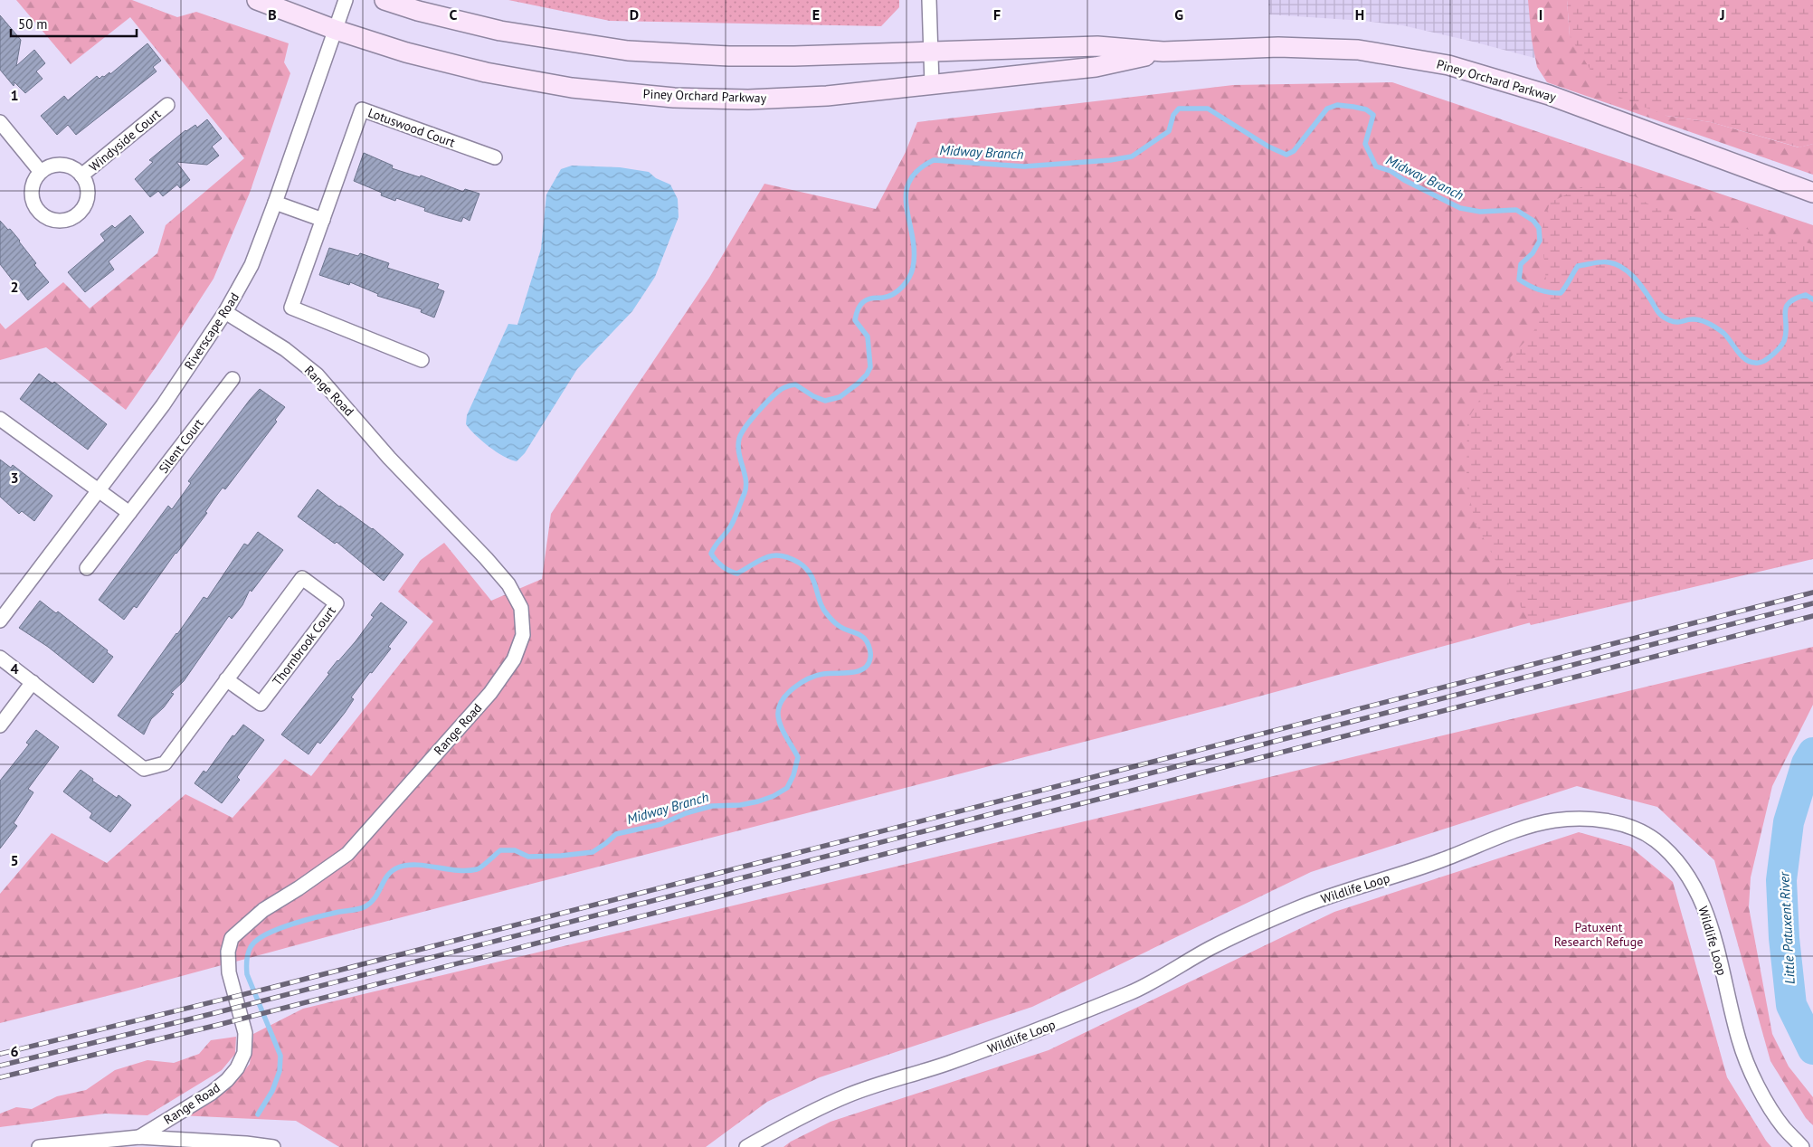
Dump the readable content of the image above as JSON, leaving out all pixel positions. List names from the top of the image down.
{
  "streets": {
    "street": [
      "Piney Orchard Parkway",
      "Lotuswood Court",
      "Windyside Court",
      "Riverscape Road",
      "Range Road",
      "Silent Court",
      "Thornbrook Court",
      "Wildlife Loop"
    ]
  },
  "crossings": [
    ["Piney Orchard Parkway", "Riverscape Road"],
    ["Riverscape Road", "Range Road"]
  ],
  "water": ["Midway Branch", "Little Patuxent River"],
  "parks": ["Patuxent Research Refuge"],
  "scale_bar": "50 m",
  "grid": {
    "columns": [
      "B",
      "C",
      "D",
      "E",
      "F",
      "G",
      "H",
      "I",
      "J"
    ],
    "rows": [
      "1",
      "2",
      "3",
      "4",
      "5",
      "6"
    ]
  }
}
